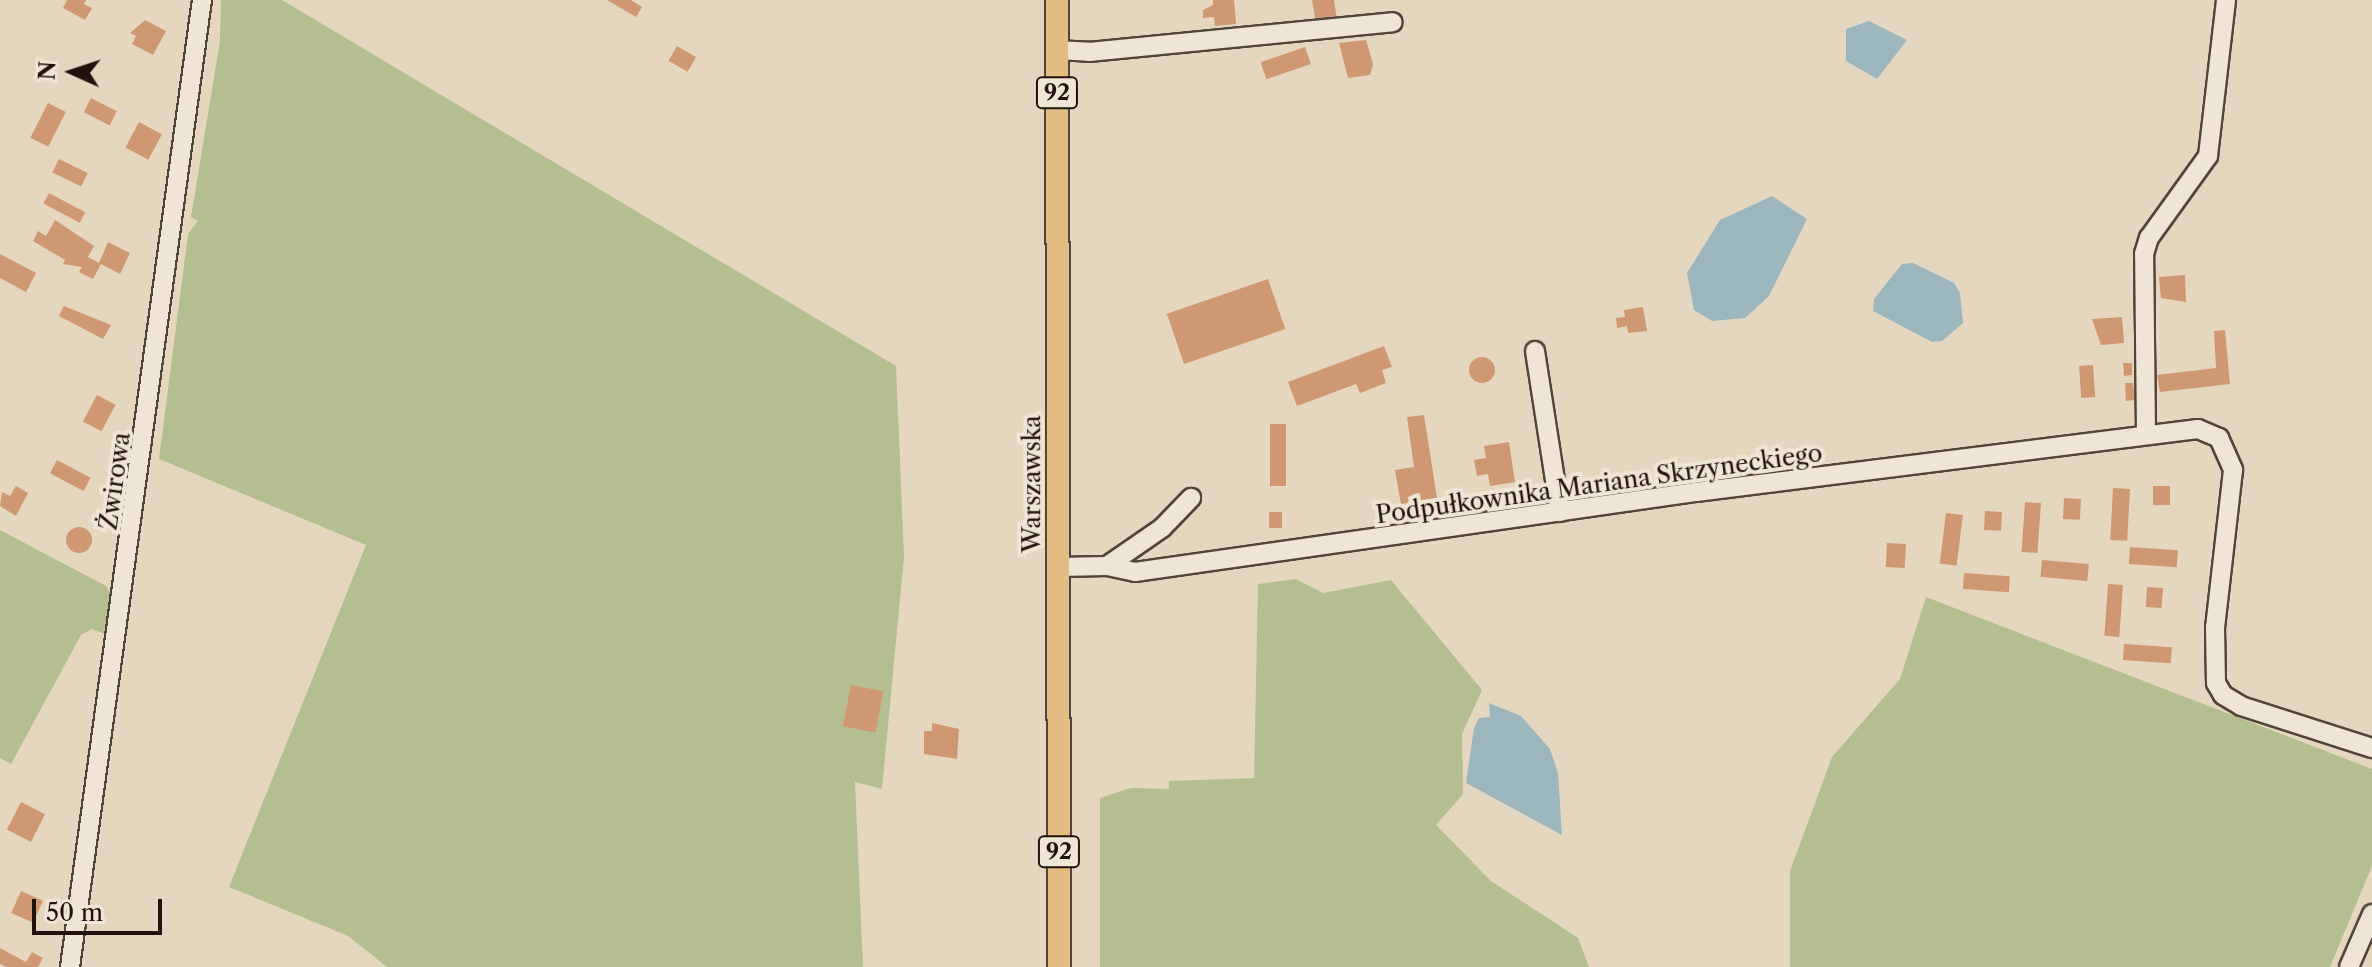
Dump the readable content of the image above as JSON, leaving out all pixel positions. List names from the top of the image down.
{
  "streets": {
    "main road": ["92", "Warszawska"],
    "street": ["Żwirowa", "Podpułkownika Mariana Skrzyneckiego"]
  },
  "crossings": [
    ["Warszawska", "Podpułkownika Mariana Skrzyneckiego"]
  ],
  "scale_bar": "50 m",
  "north": "left"
}
